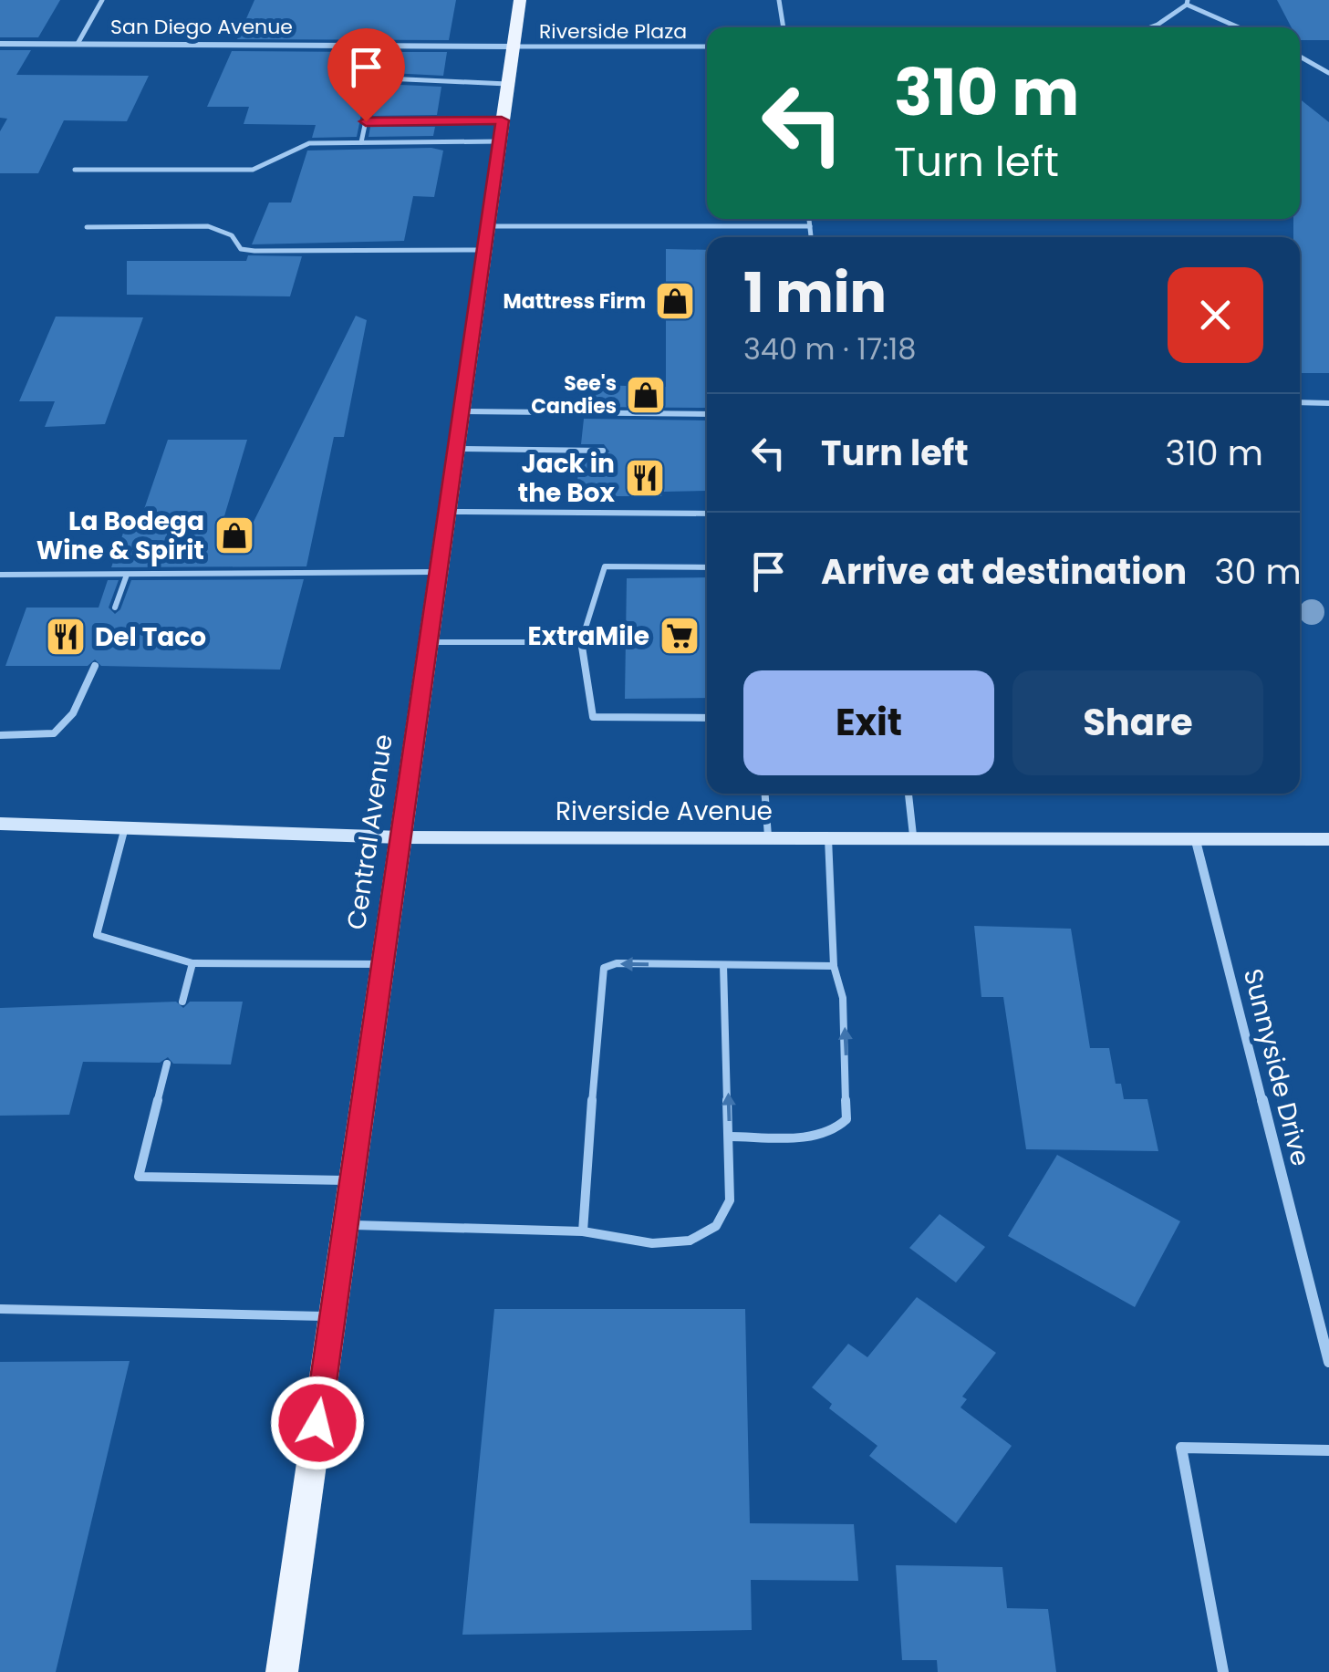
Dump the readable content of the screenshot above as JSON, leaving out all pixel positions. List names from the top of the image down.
{
  "streets": {
    "main road": ["Riverside Avenue", "Central Avenue"],
    "street": ["San Diego Avenue", "Sunnyside Drive"],
    "lane": ["Riverside Plaza"]
  },
  "crossings": [
    ["San Diego Avenue", "Riverside Plaza"],
    ["San Diego Avenue", "Central Avenue"],
    ["Riverside Plaza", "Central Avenue"],
    ["Riverside Avenue", "Central Avenue"],
    ["Riverside Avenue", "Sunnyside Drive"]
  ],
  "places": {
    "shop": ["Mattress Firm", "See's Candies", "La Bodega Wine & Spirit"],
    "restaurant": ["Jack in the Box", "Del Taco"],
    "supermarket": ["ExtraMile"]
  },
  "page": {
    "turn": ["310 m", "Turn left"],
    "heading": ["1 min", "340 m · 17:18"],
    "list": [
      {
        "name": "Turn left",
        "value": "310 m"
      },
      {
        "name": "Arrive at destination",
        "value": "30 m"
      }
    ],
    "buttons": ["Exit", "Share"]
  }
}
